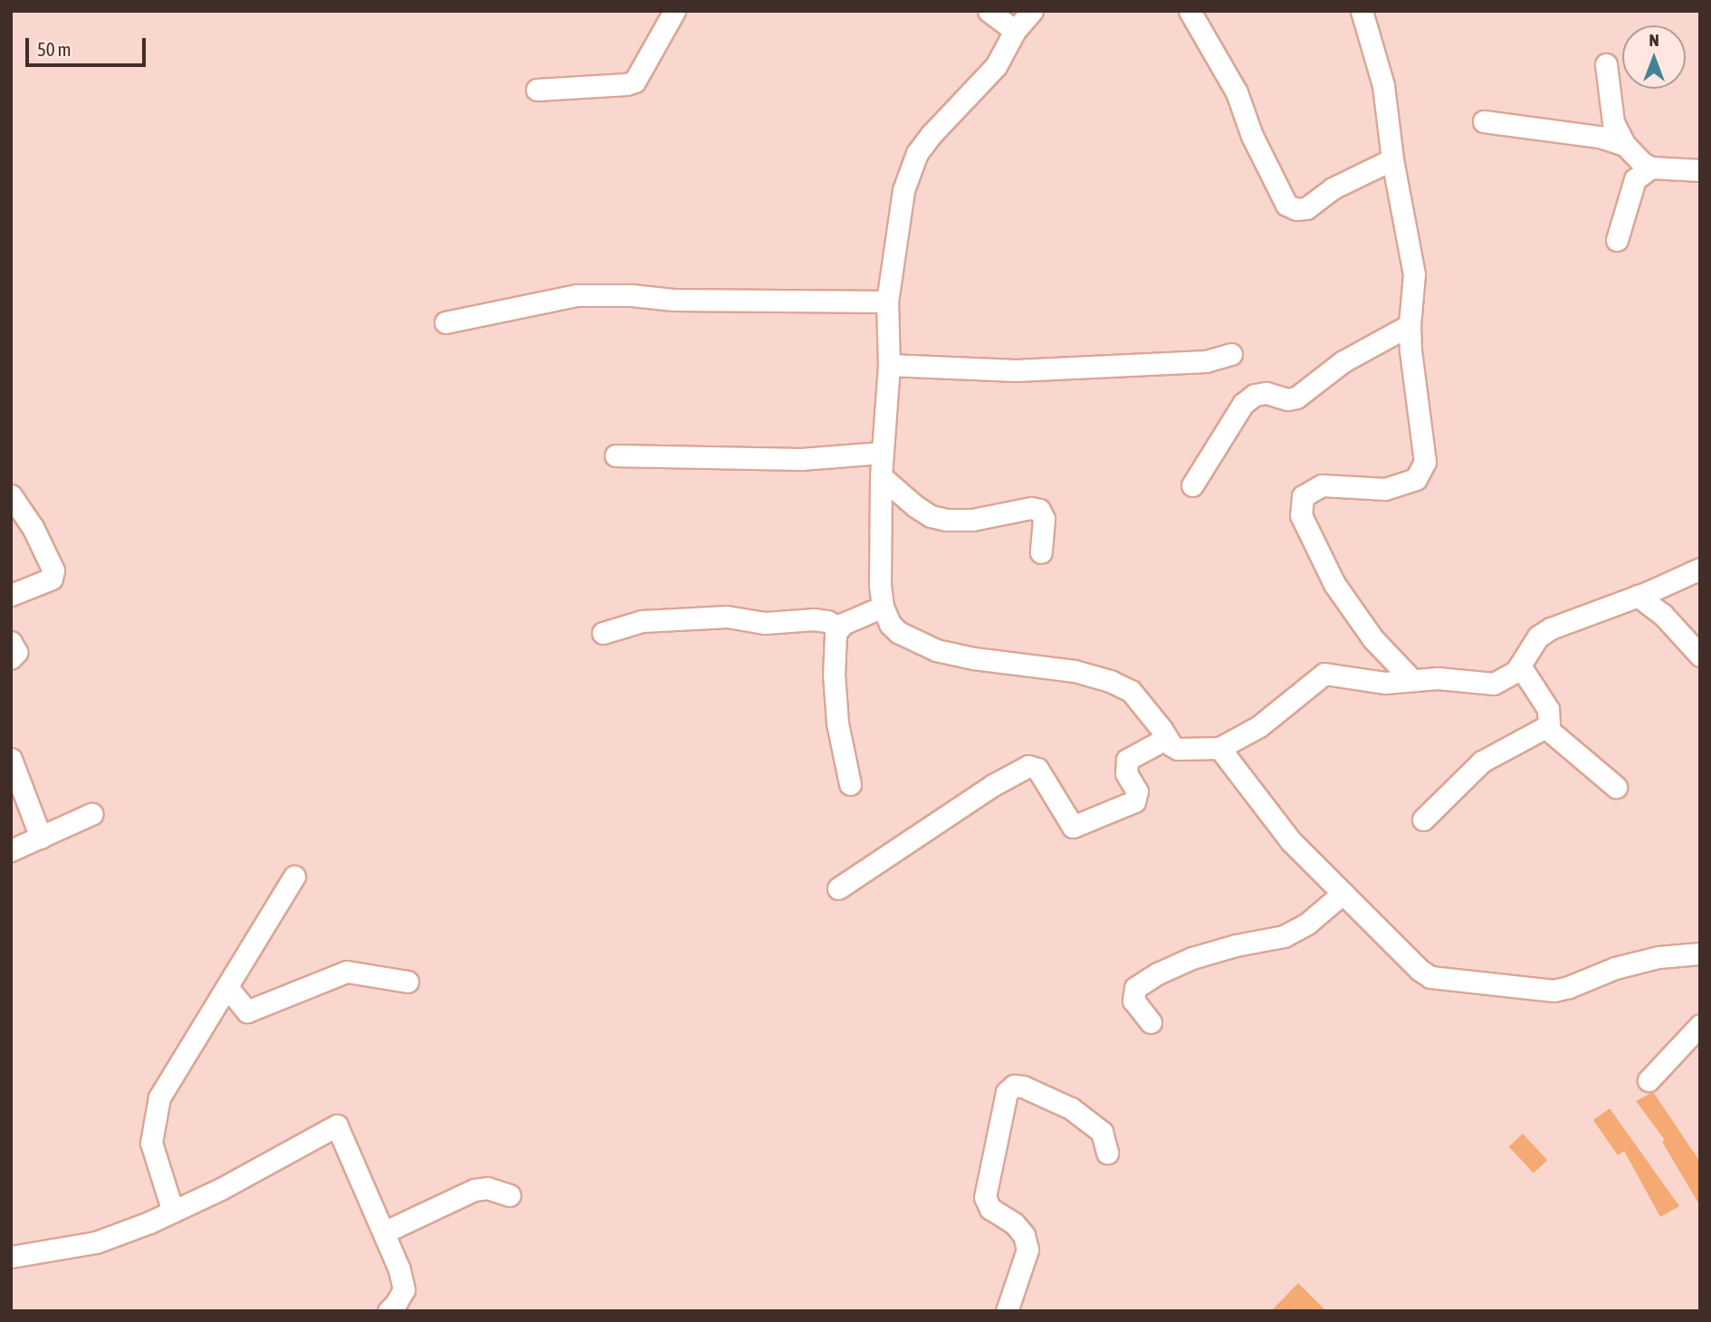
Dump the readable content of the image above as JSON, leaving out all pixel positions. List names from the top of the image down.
{
  "scale_bar": "50 m",
  "north": "top"
}
